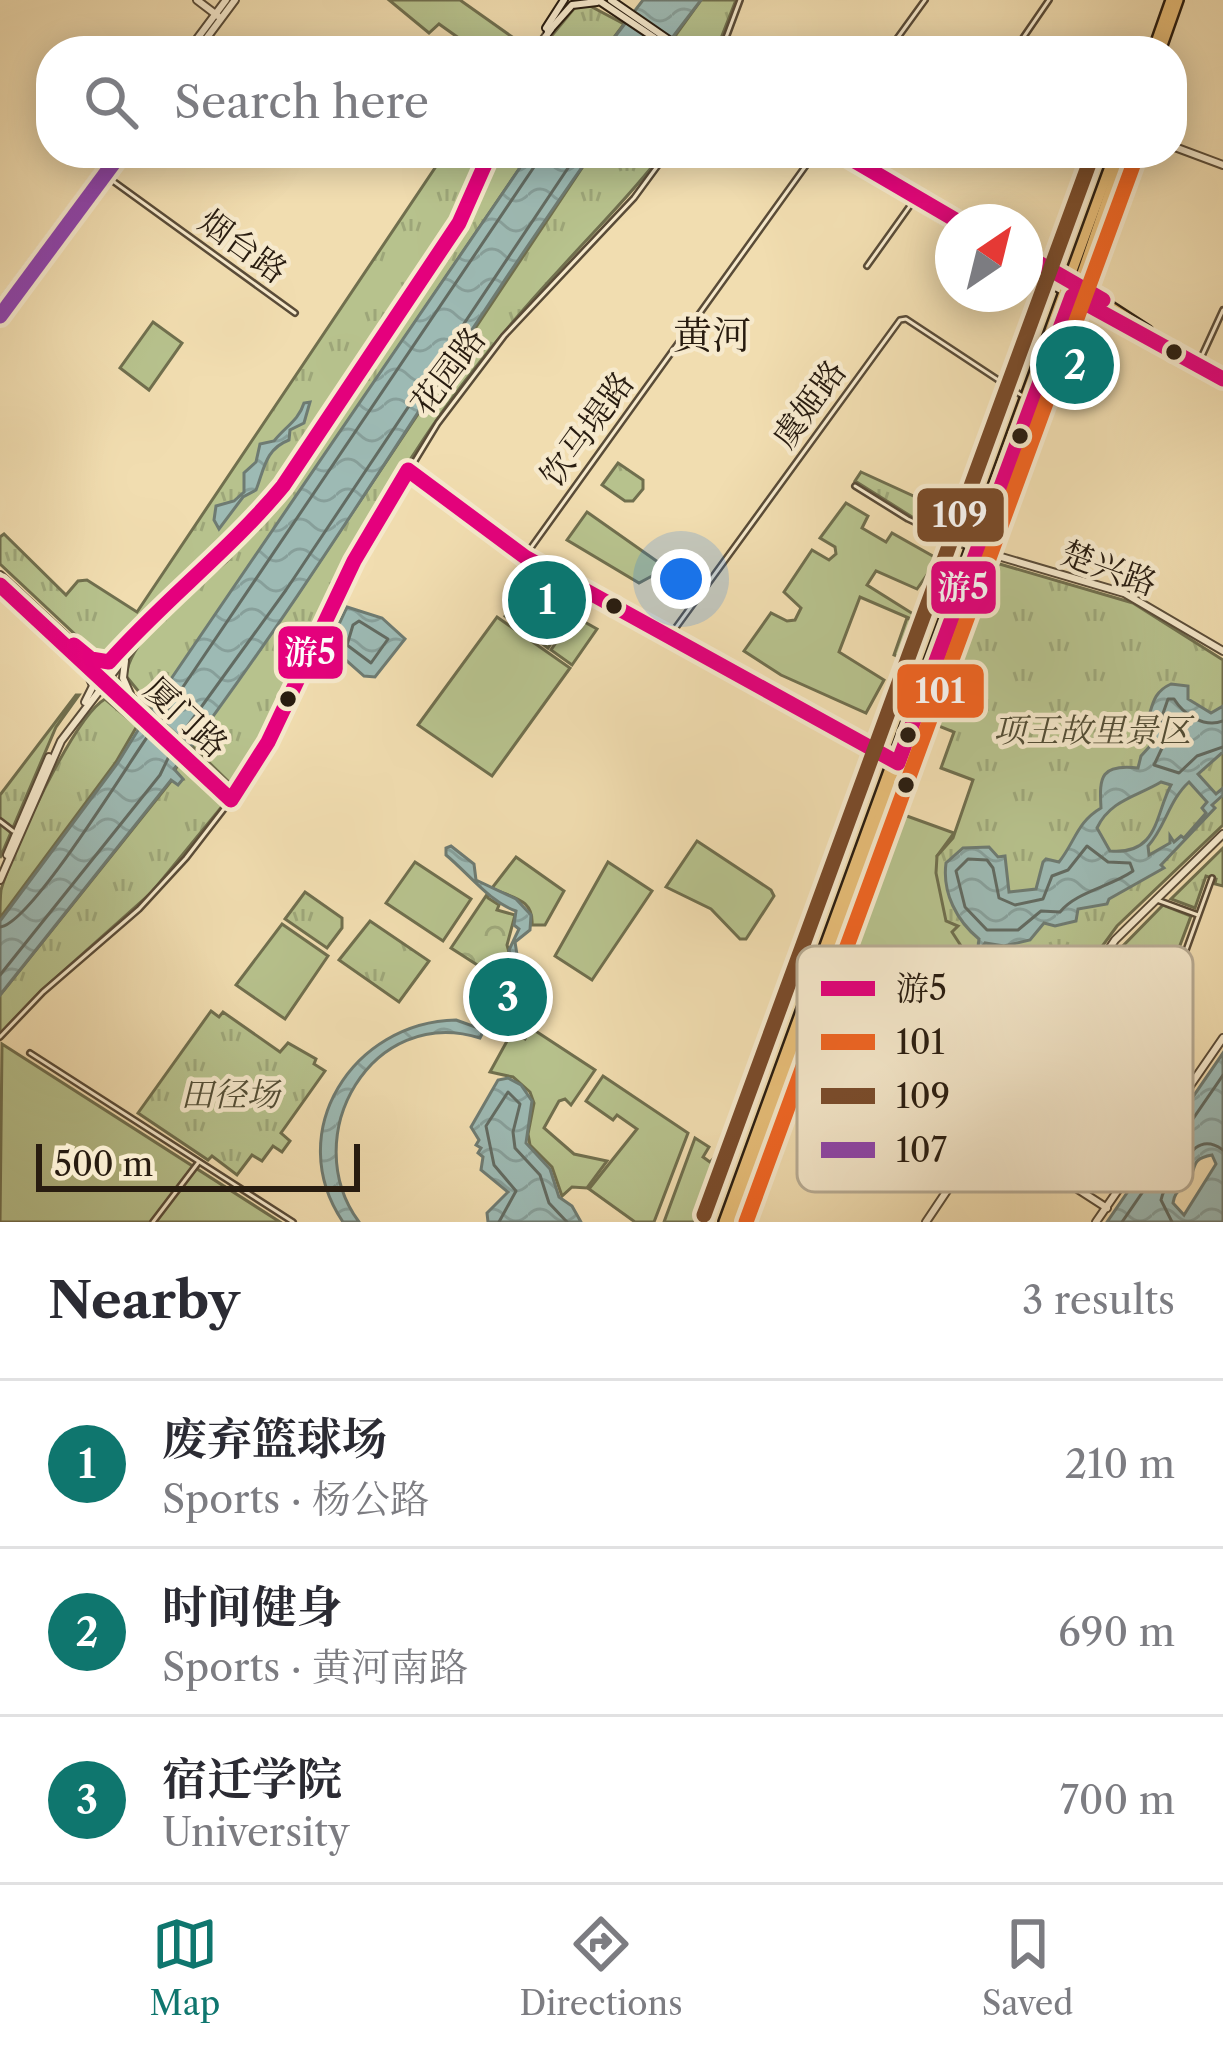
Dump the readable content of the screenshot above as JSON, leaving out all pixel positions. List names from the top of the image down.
{
  "streets": {
    "street": [
      "烟台路",
      "花园路",
      "虞姬路",
      "饮马堤路",
      "楚兴路",
      "厦门路"
    ]
  },
  "crossings": [
    ["花园路", "厦门路"]
  ],
  "districts": ["黄河"],
  "parks": ["项王故里景区", "田径场"],
  "lines": [
    "transit line 游5",
    "transit line 101",
    "transit line 109",
    "transit line 107"
  ],
  "legend": [
    "游5",
    "101",
    "109",
    "107"
  ],
  "scale_bar": "500 m",
  "north": "top right",
  "page": {
    "search": "Search here",
    "pins": ["2", "1", "3"],
    "scale": "500 m",
    "heading": ["Nearby", "3 results"],
    "list": [
      {
        "mark": "1",
        "name": "废弃篮球场",
        "note": "Sports · 杨公路",
        "value": "210 m"
      },
      {
        "mark": "2",
        "name": "时间健身",
        "note": "Sports · 黄河南路",
        "value": "690 m"
      },
      {
        "mark": "3",
        "name": "宿迁学院",
        "note": "University",
        "value": "700 m"
      }
    ],
    "nav": ["Map", "Directions", "Saved"]
  }
}
